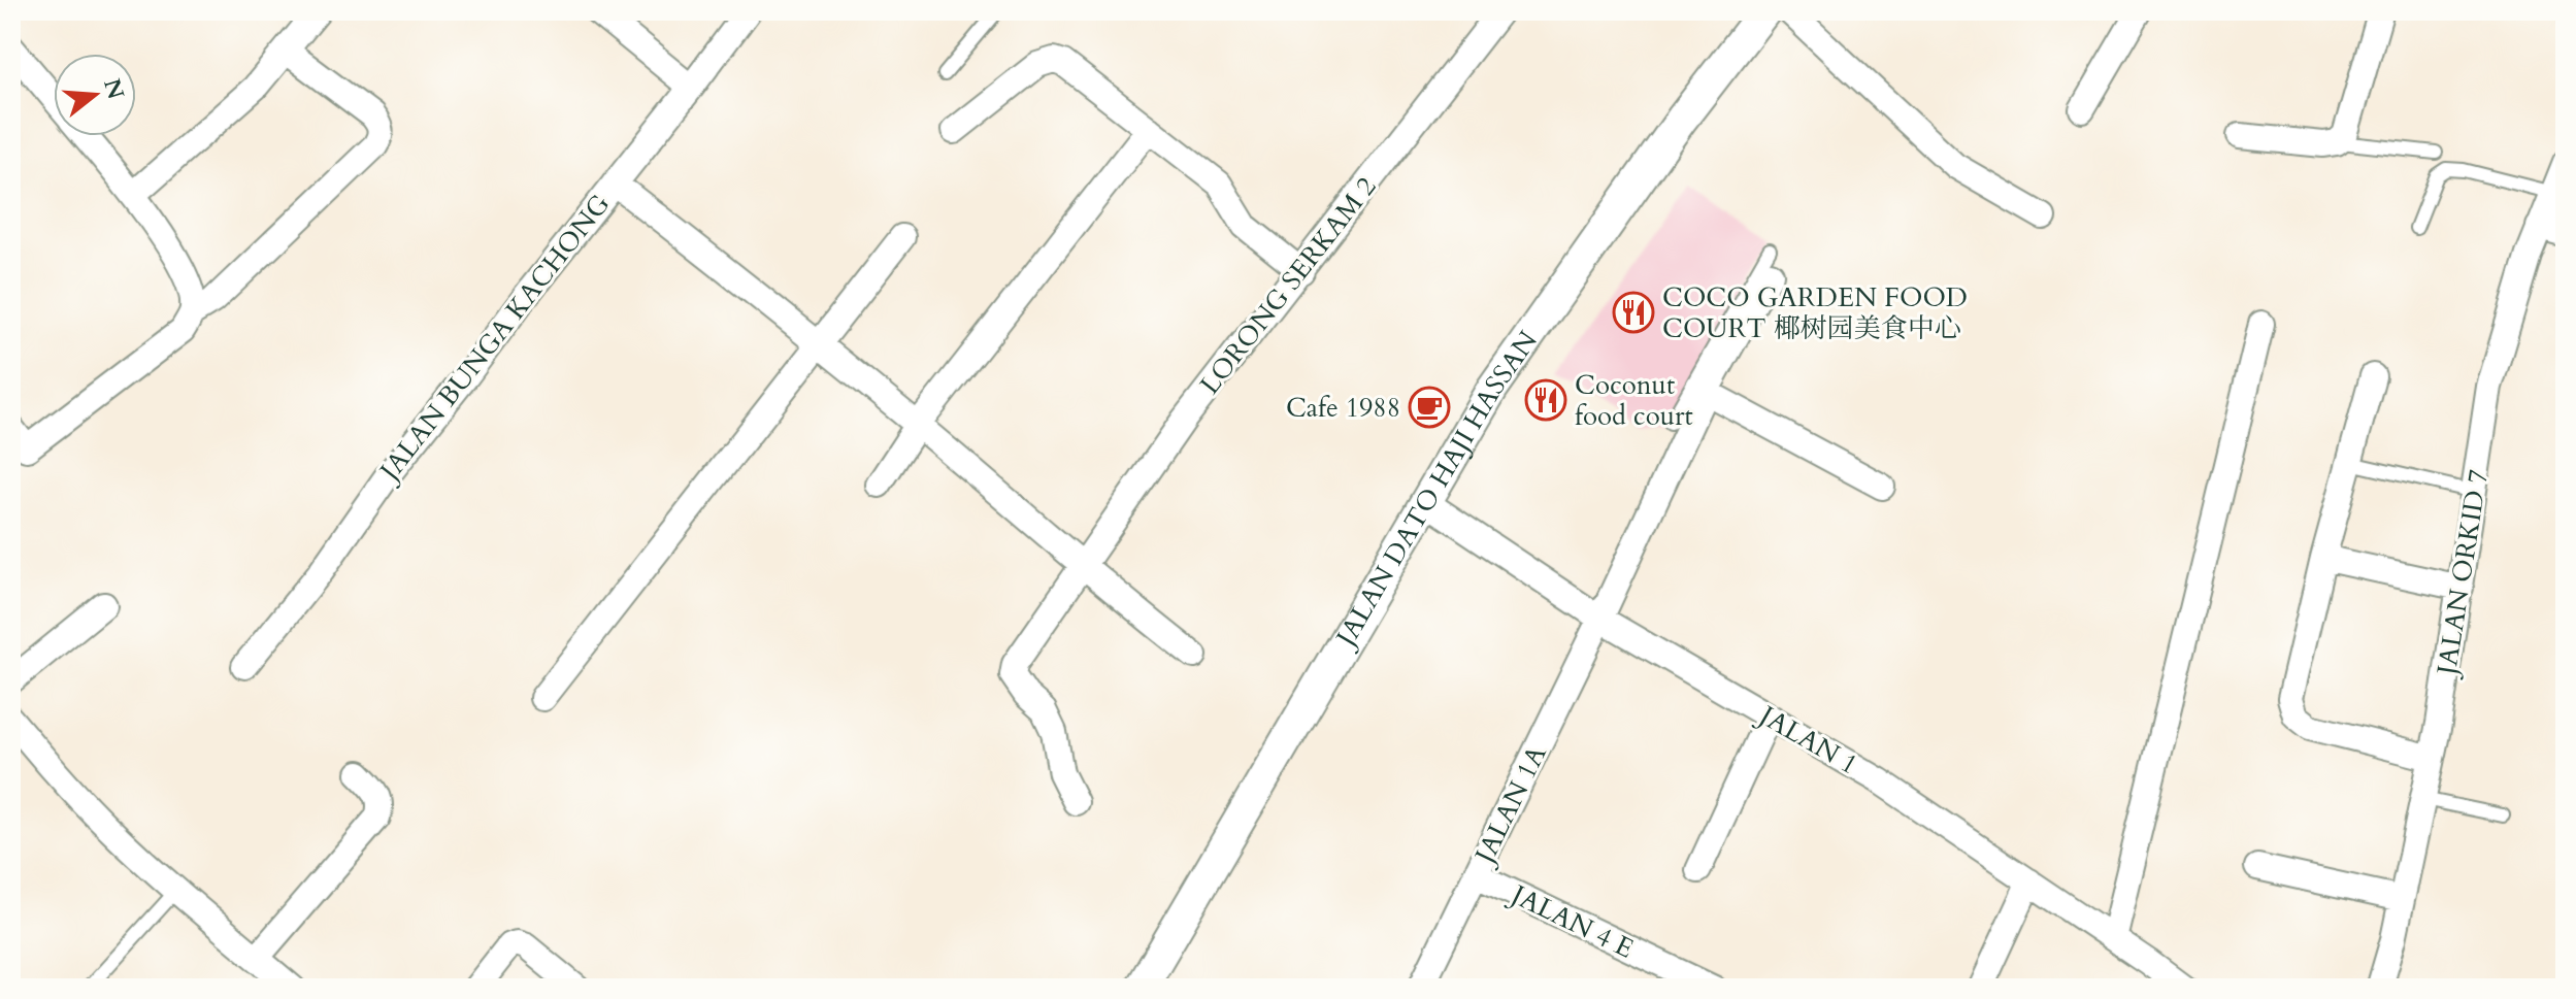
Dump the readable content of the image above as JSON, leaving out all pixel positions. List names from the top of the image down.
{
  "streets": {
    "street": [
      "LORONG SERKAM 2",
      "JALAN BUNGA KACHONG",
      "JALAN DATO HAJI HASSAN",
      "JALAN ORKID 7",
      "JALAN 1",
      "JALAN 1A",
      "JALAN 4 E"
    ]
  },
  "crossings": [
    ["JALAN DATO HAJI HASSAN", "JALAN 1"],
    ["JALAN 1", "JALAN 1A"],
    ["JALAN 1A", "JALAN 4 E"]
  ],
  "places": {
    "restaurant": ["COCO GARDEN FOOD COURT 椰树园美食中心", "Coconut food court"],
    "cafe": ["Cafe 1988"]
  },
  "north": "right"
}
